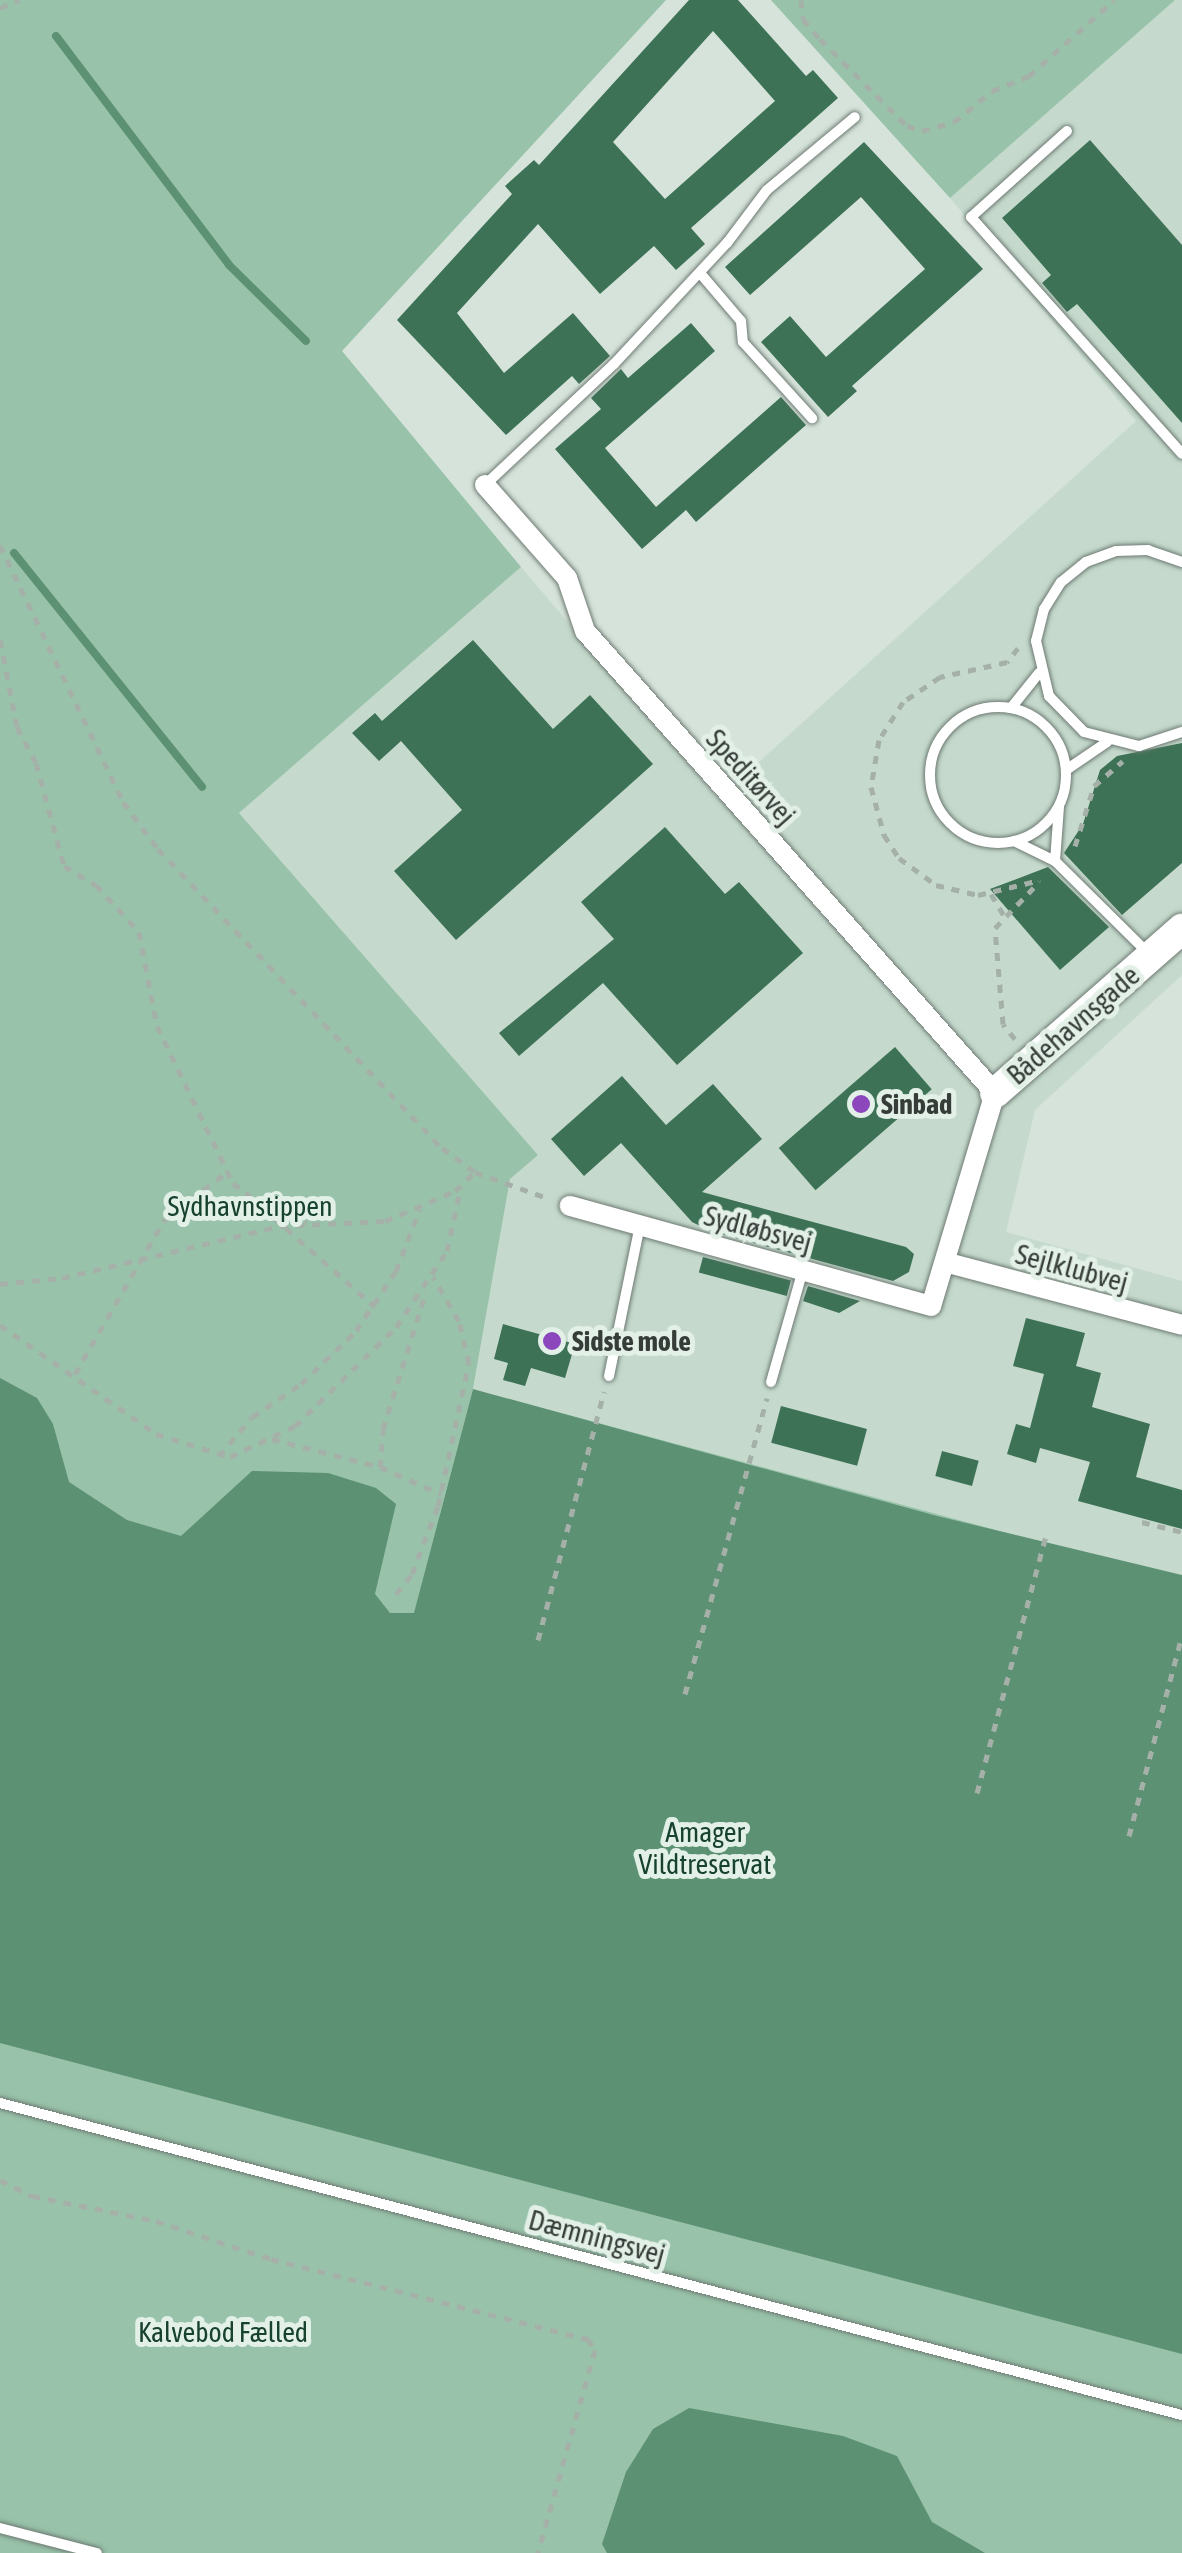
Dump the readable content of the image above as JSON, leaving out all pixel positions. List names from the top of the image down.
{
  "streets": {
    "street": [
      "Speditørvej",
      "Bådehavnsgade",
      "Sydløbsvej",
      "Sejlklubvej"
    ],
    "lane": ["Dæmningsvej"]
  },
  "crossings": [
    ["Speditørvej", "Bådehavnsgade"],
    ["Bådehavnsgade", "Sydløbsvej"],
    ["Bådehavnsgade", "Sejlklubvej"]
  ],
  "parks": ["Sydhavnstippen", "Amager Vildtreservat", "Kalvebod Fælled"],
  "places": ["Sinbad", "Sidste mole"]
}
